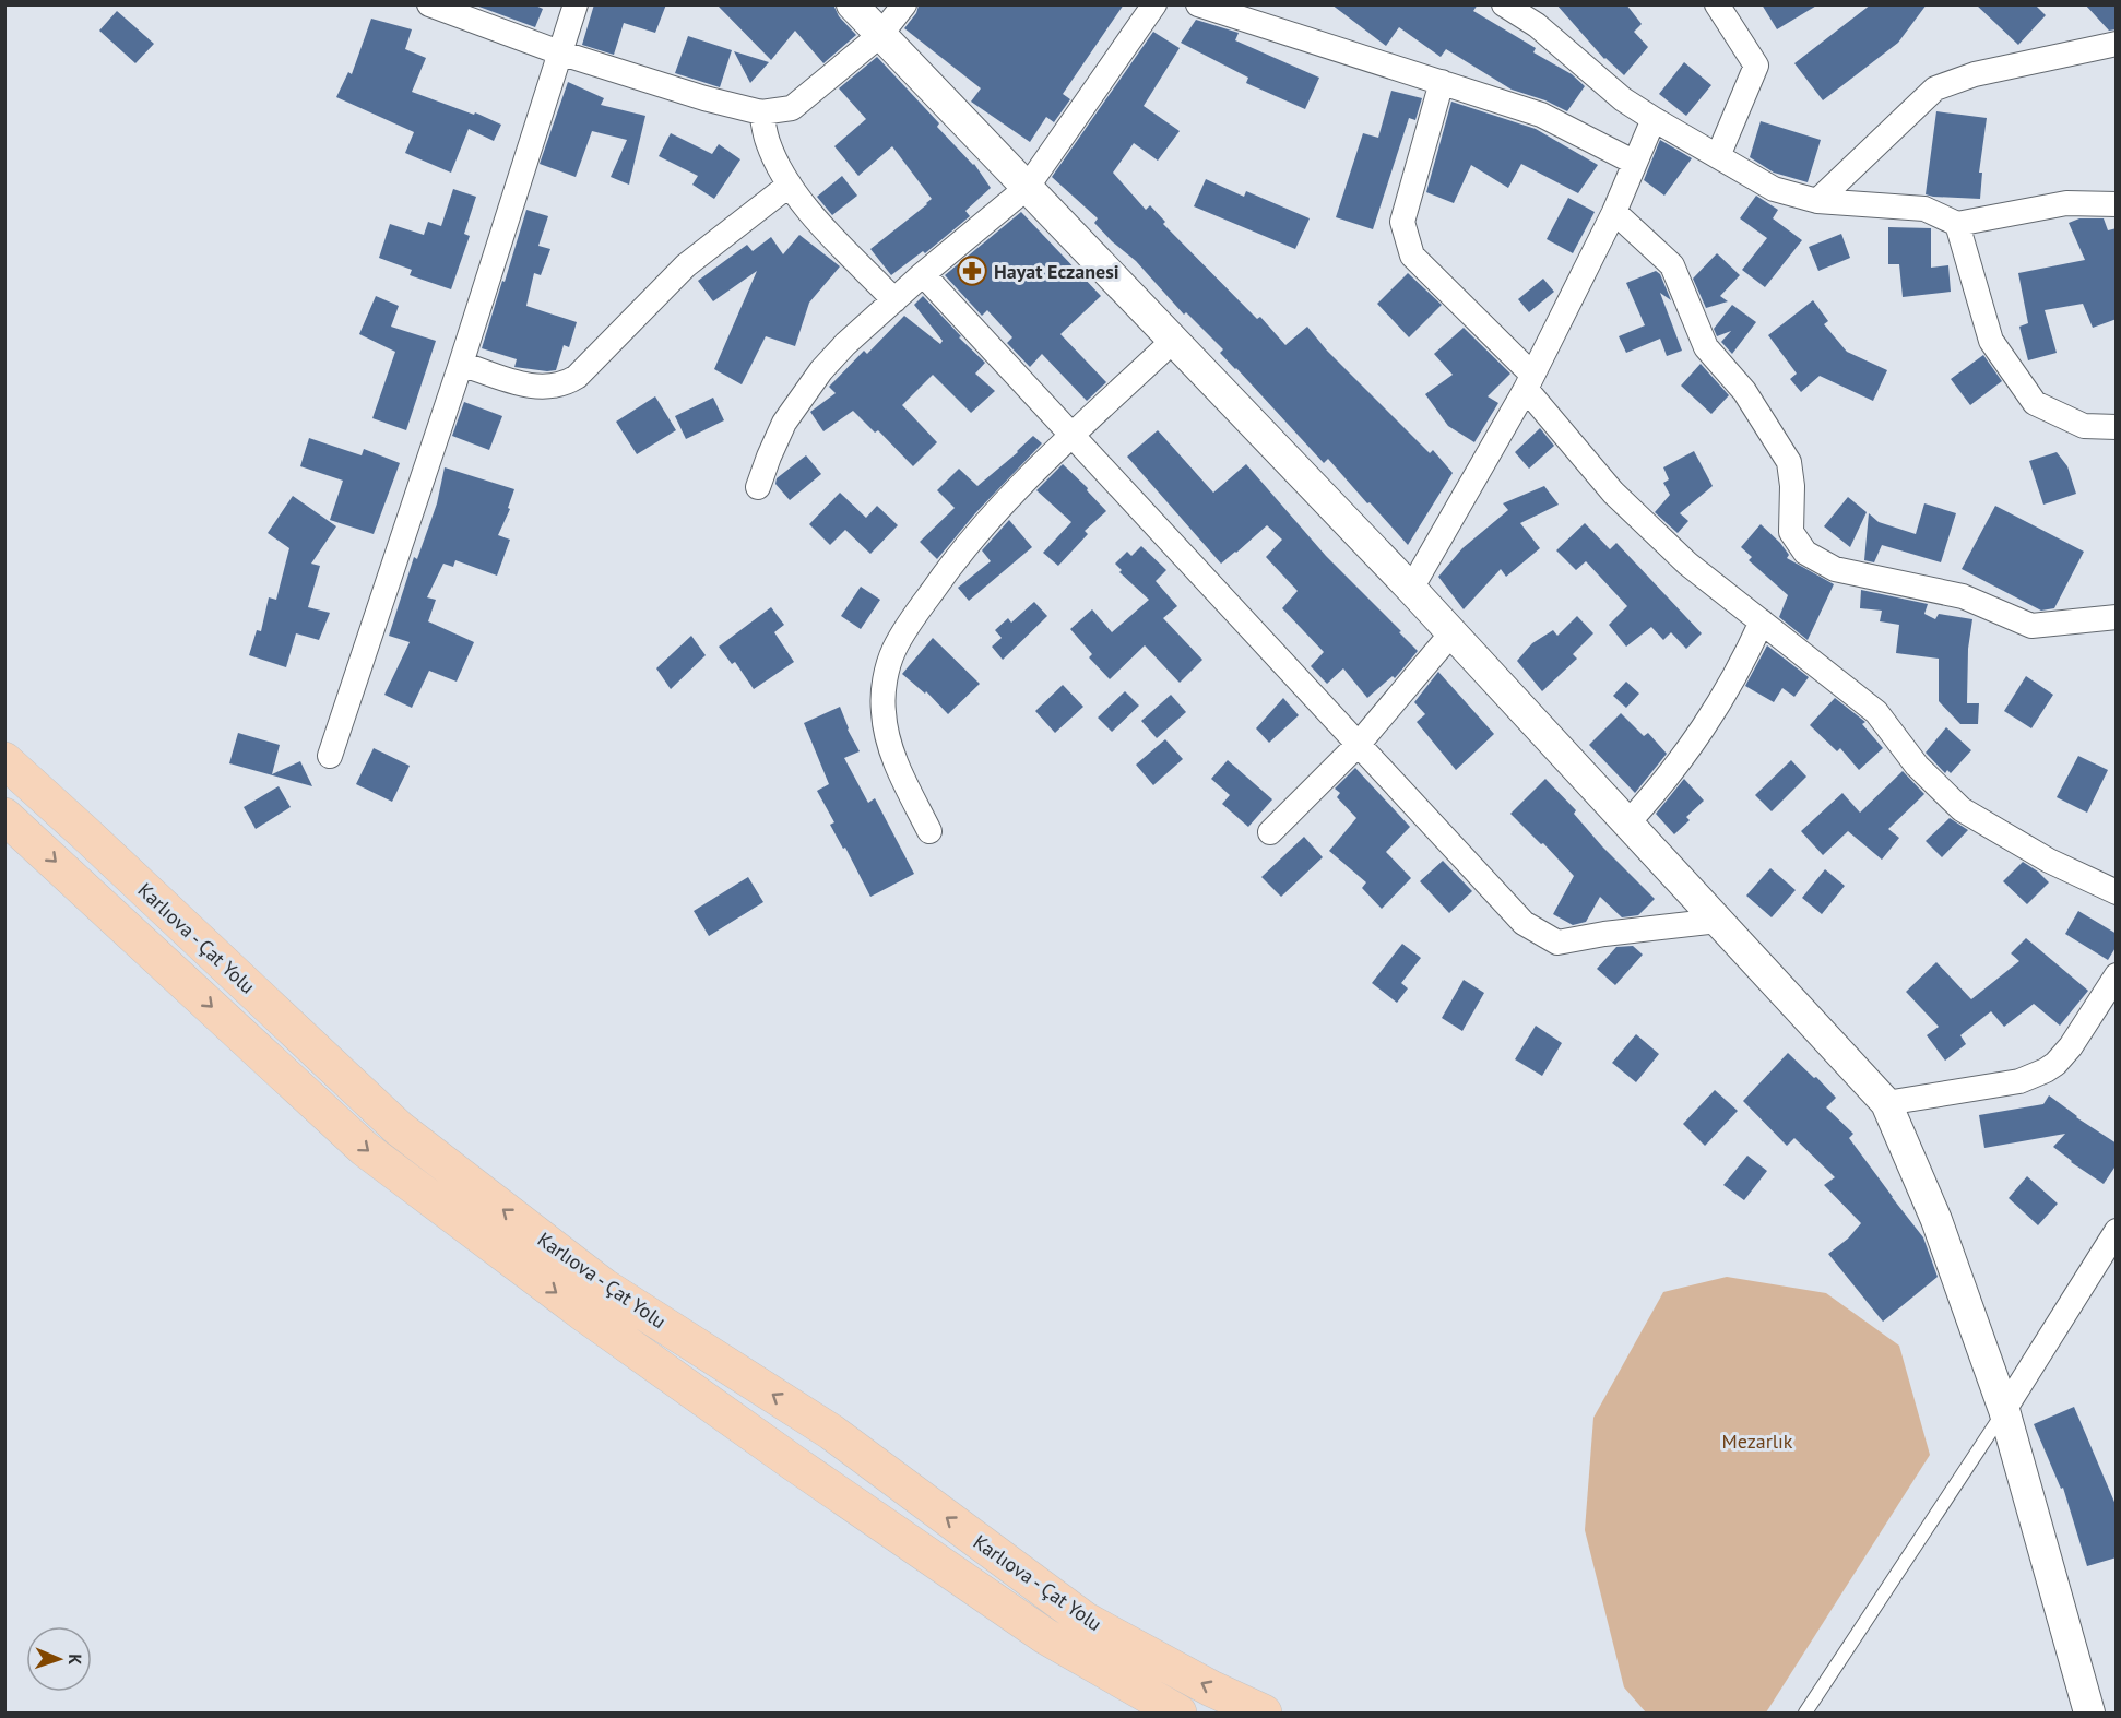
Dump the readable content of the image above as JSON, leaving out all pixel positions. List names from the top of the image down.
{
  "streets": {
    "highway": ["Karlıova - Çat Yolu"]
  },
  "parks": ["Mezarlık"],
  "places": {
    "pharmacy": ["Hayat Eczanesi"]
  },
  "north": "right"
}
